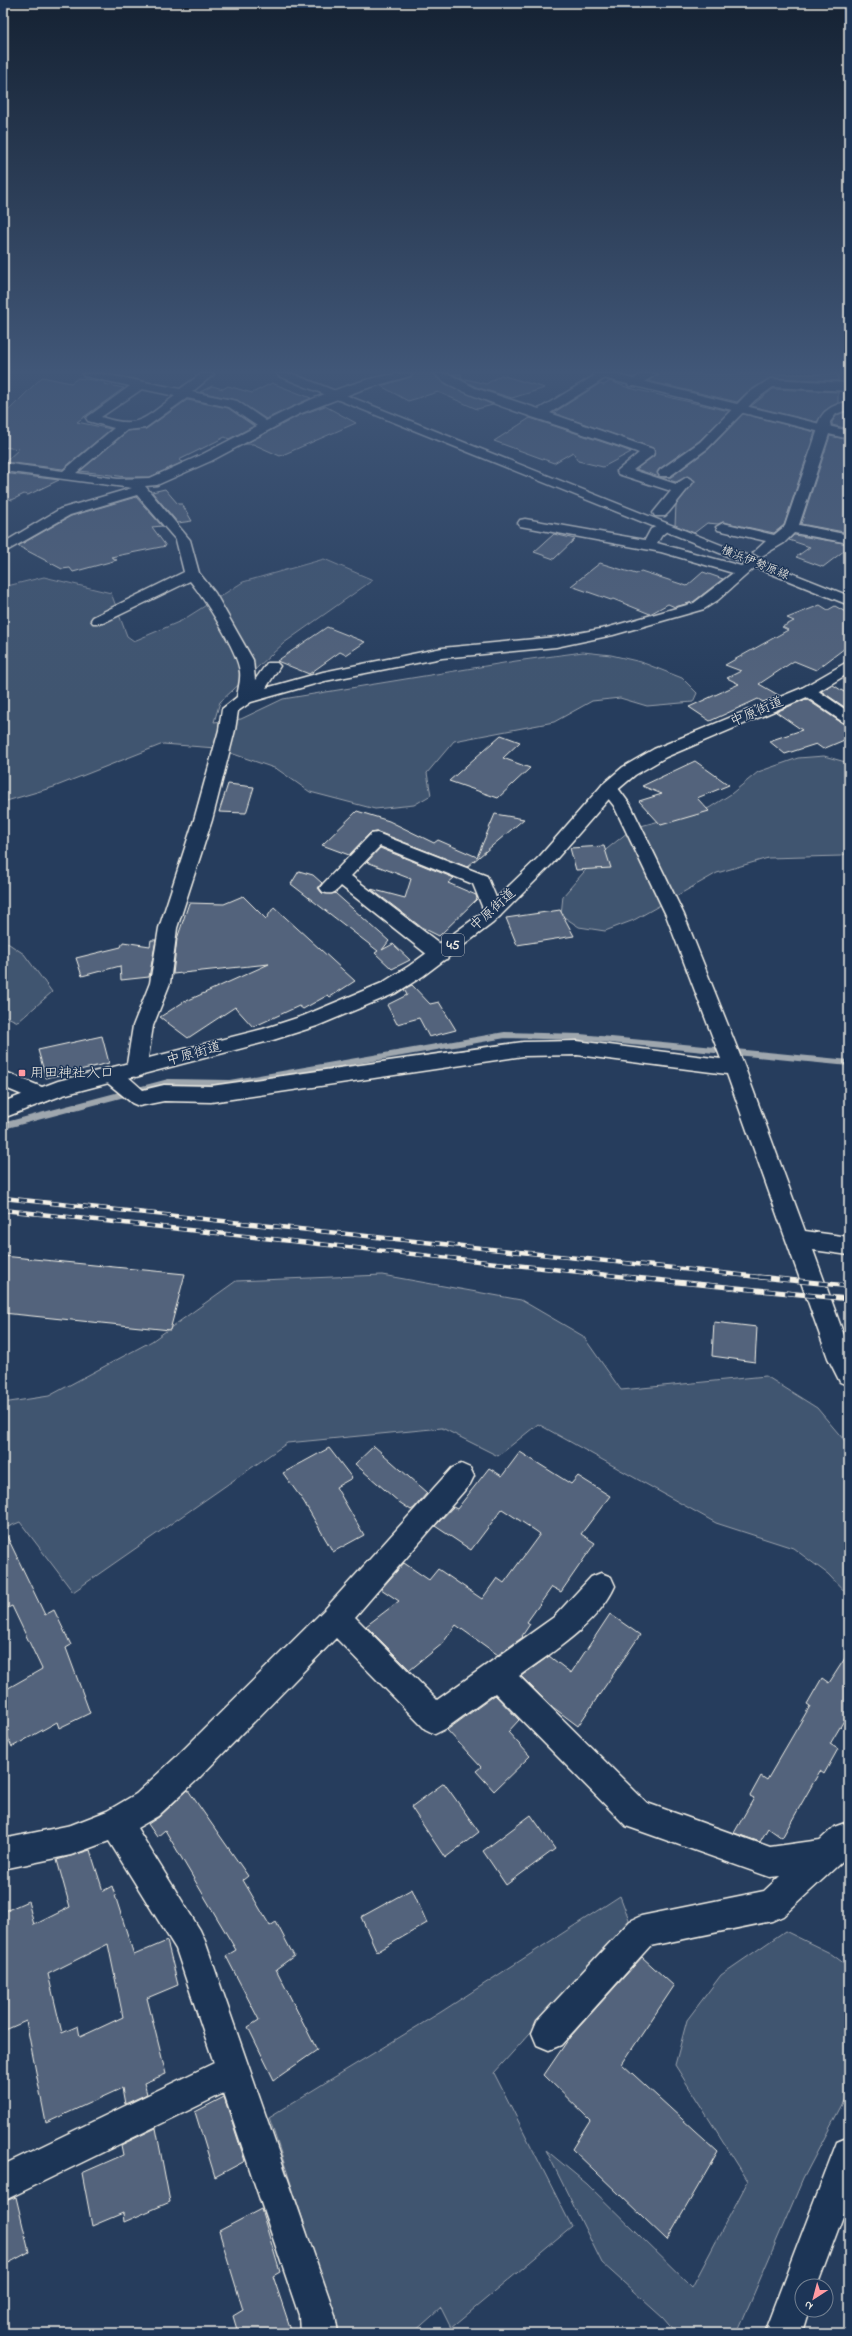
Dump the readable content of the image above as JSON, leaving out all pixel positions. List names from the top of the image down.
{
  "streets": {
    "street": ["横浜伊勢原線", "中原街道", "45"]
  },
  "places": {
    "transit": ["用田神社入口"]
  },
  "north": "bottom left"
}
